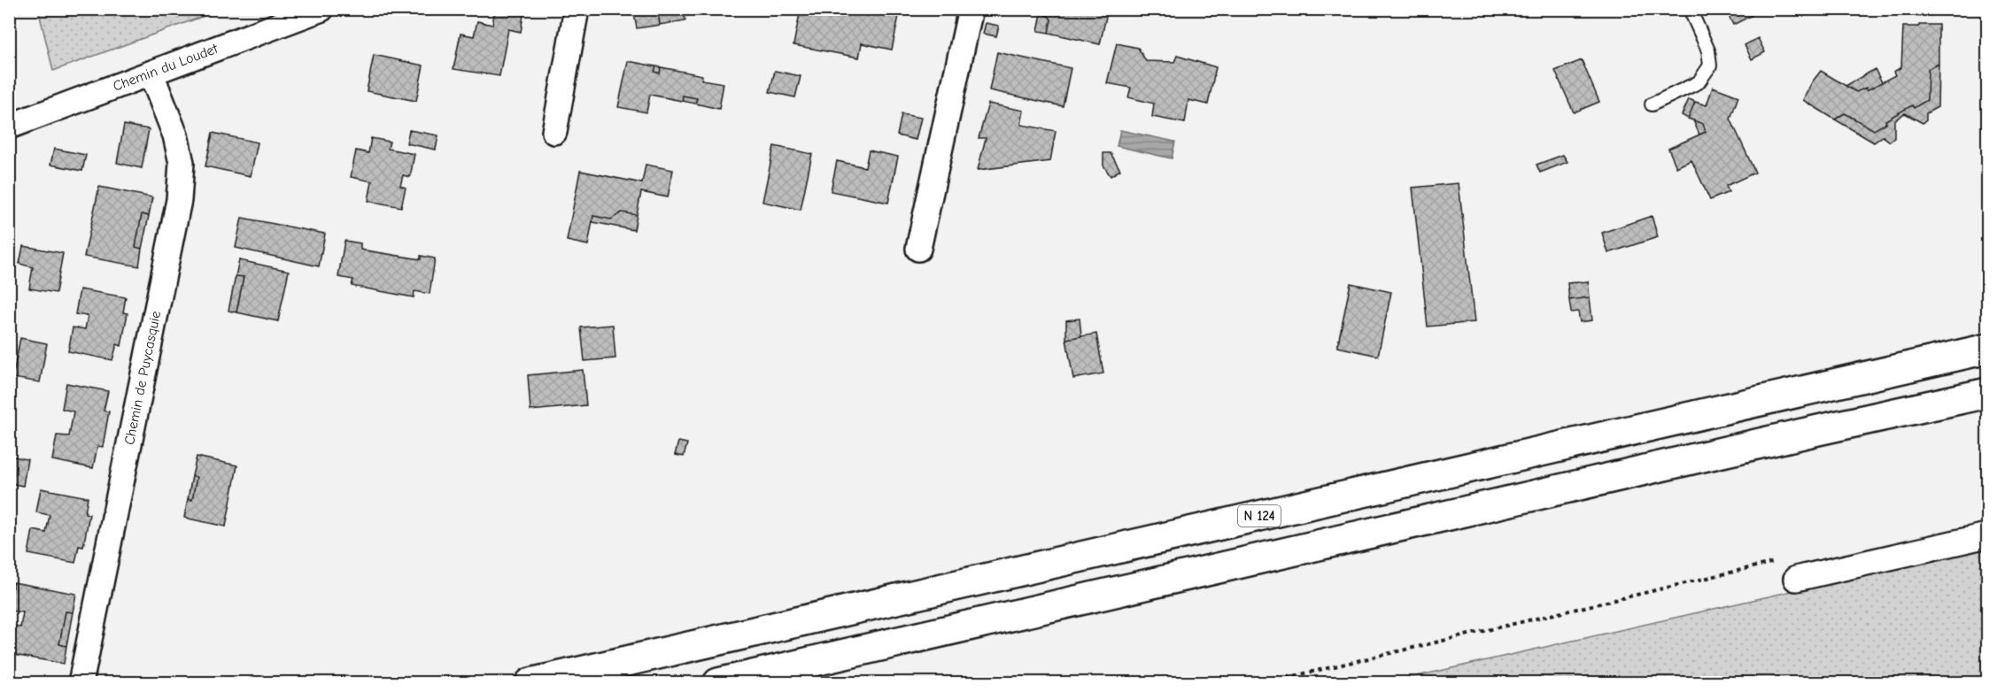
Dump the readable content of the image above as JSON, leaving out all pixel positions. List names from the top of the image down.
{
  "streets": {
    "highway": ["N 124"],
    "street": ["Chemin du Loudet", "Chemin de Puycasquie"]
  },
  "crossings": [
    ["Chemin du Loudet", "Chemin de Puycasquie"]
  ]
}
